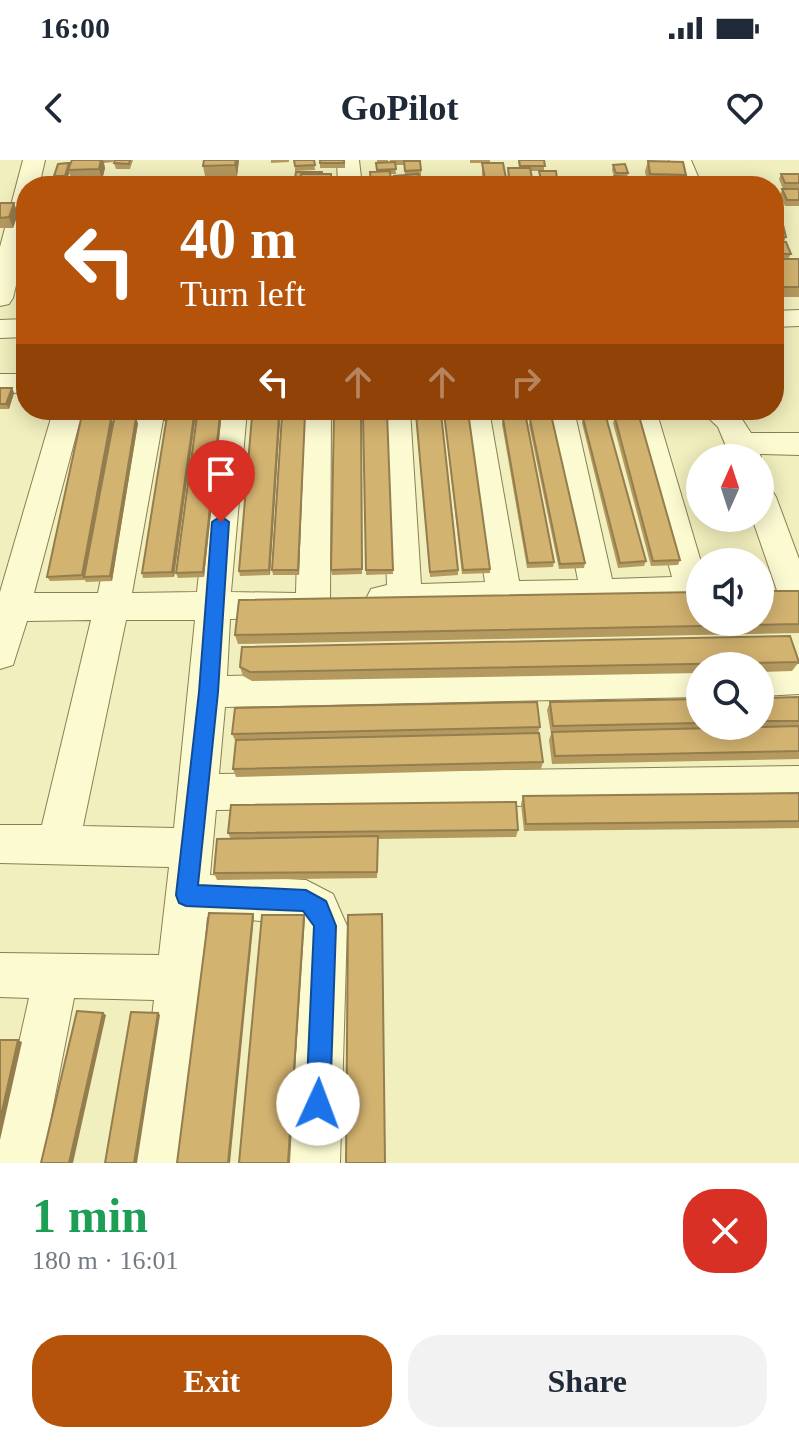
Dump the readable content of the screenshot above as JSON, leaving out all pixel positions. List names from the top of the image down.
{
  "north": "top",
  "page": {
    "status": "16:00",
    "header": "GoPilot",
    "turn": ["40 m", "Turn left"],
    "heading": ["1 min", "180 m · 16:01"],
    "buttons": ["Exit", "Share"]
  }
}
